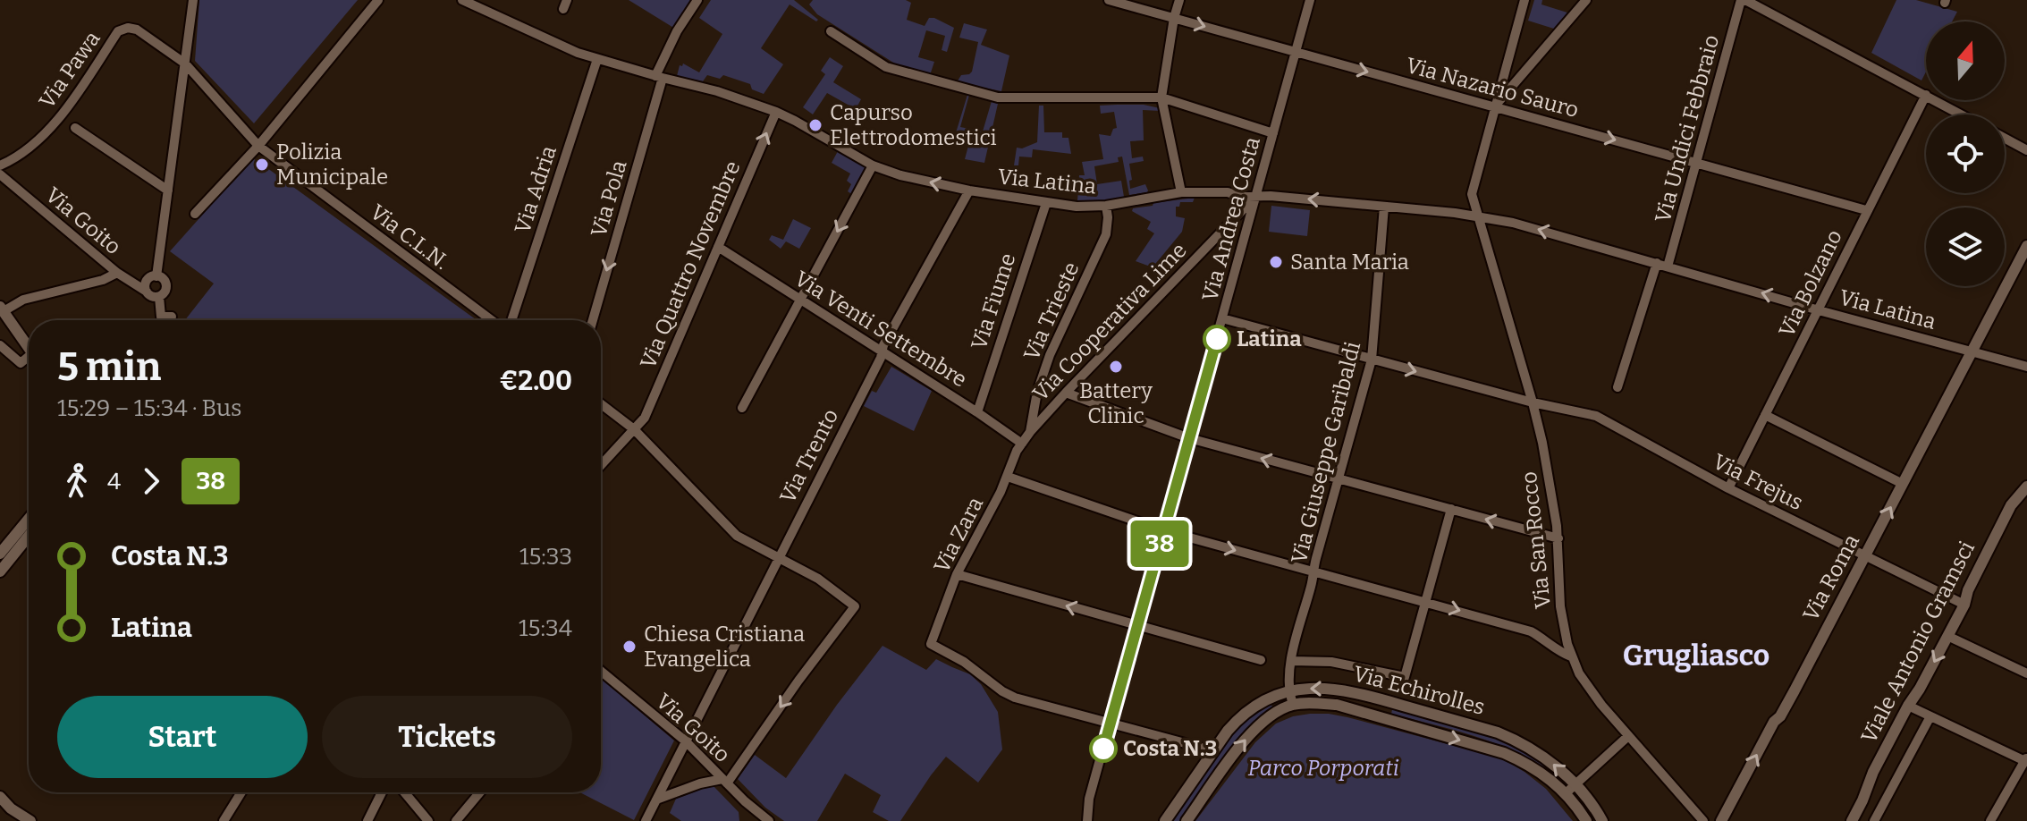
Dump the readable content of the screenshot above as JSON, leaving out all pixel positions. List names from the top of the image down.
{
  "streets": {
    "street": [
      "Via Pawa",
      "Via Nazario Sauro",
      "Via Undici Febbraio",
      "Via Latina",
      "Via Adria",
      "Via Pola",
      "Via Andrea Costa",
      "Via Goito",
      "Via C.L.N.",
      "Via Quattro Novembre",
      "Via Bolzano",
      "Via Fiume",
      "Via Trieste",
      "Via Cooperativa Lime",
      "Via Venti Settembre",
      "Via Giuseppe Garibaldi",
      "Via Trento",
      "Via Frejus",
      "Via Zara",
      "Via San Rocco",
      "Via Roma",
      "Viale Antonio Gramsci",
      "Via Echirolles"
    ]
  },
  "crossings": [
    ["Via Pawa", "Via C.L.N."],
    ["Via Nazario Sauro", "Via Undici Febbraio"],
    ["Via Nazario Sauro", "Via Andrea Costa"],
    ["Via Nazario Sauro", "Via Bolzano"],
    ["Via Nazario Sauro", "Via San Rocco"],
    ["Via Undici Febbraio", "Via Latina"],
    ["Via Latina", "Via Adria"],
    ["Via Latina", "Via Pola"],
    ["Via Latina", "Via Andrea Costa"],
    ["Via Latina", "Via Quattro Novembre"],
    ["Via Latina", "Via Bolzano"],
    ["Via Latina", "Via Fiume"],
    ["Via Latina", "Via Trieste"],
    ["Via Latina", "Via Cooperativa Lime"],
    ["Via Latina", "Via Giuseppe Garibaldi"],
    ["Via Latina", "Via Trento"],
    ["Via Latina", "Via San Rocco"],
    ["Via Latina", "Via Roma"],
    ["Via Andrea Costa", "Via Cooperativa Lime"],
    ["Via Andrea Costa", "Via Frejus"],
    ["Via Andrea Costa", "Via Zara"],
    ["Via Goito", "Via Trento"],
    ["Via Quattro Novembre", "Via Venti Settembre"],
    ["Via Bolzano", "Via Frejus"],
    ["Via Fiume", "Via Venti Settembre"],
    ["Via Trieste", "Via Cooperativa Lime"],
    ["Via Cooperativa Lime", "Via Venti Settembre"],
    ["Via Cooperativa Lime", "Via Zara"],
    ["Via Venti Settembre", "Via Trento"],
    ["Via Venti Settembre", "Via Zara"],
    ["Via Giuseppe Garibaldi", "Via Frejus"],
    ["Via Giuseppe Garibaldi", "Via Echirolles"],
    ["Via Frejus", "Via San Rocco"],
    ["Via Frejus", "Via Roma"],
    ["Via Frejus", "Viale Antonio Gramsci"]
  ],
  "one_way": [
    "Via Nazario Sauro",
    "Via Pola",
    "Via Quattro Novembre",
    "Via Roma"
  ],
  "districts": ["Grugliasco"],
  "parks": ["Parco Porporati"],
  "places": [
    "Capurso Elettrodomestici",
    "Polizia Municipale",
    "Santa Maria",
    "Latina",
    "Battery Clinic",
    "Chiesa Cristiana Evangelica",
    "Costa N.3"
  ],
  "lines": ["bus line 38"],
  "north": "top",
  "page": {
    "on_map": "38",
    "heading": ["5 min", "15:29 – 15:34 · Bus", "€2.00"],
    "legs": ["4", "38"],
    "list": [
      {
        "name": "Costa N.3",
        "value": "15:33"
      },
      {
        "name": "Latina",
        "value": "15:34"
      }
    ],
    "buttons": ["Start", "Tickets"]
  }
}
